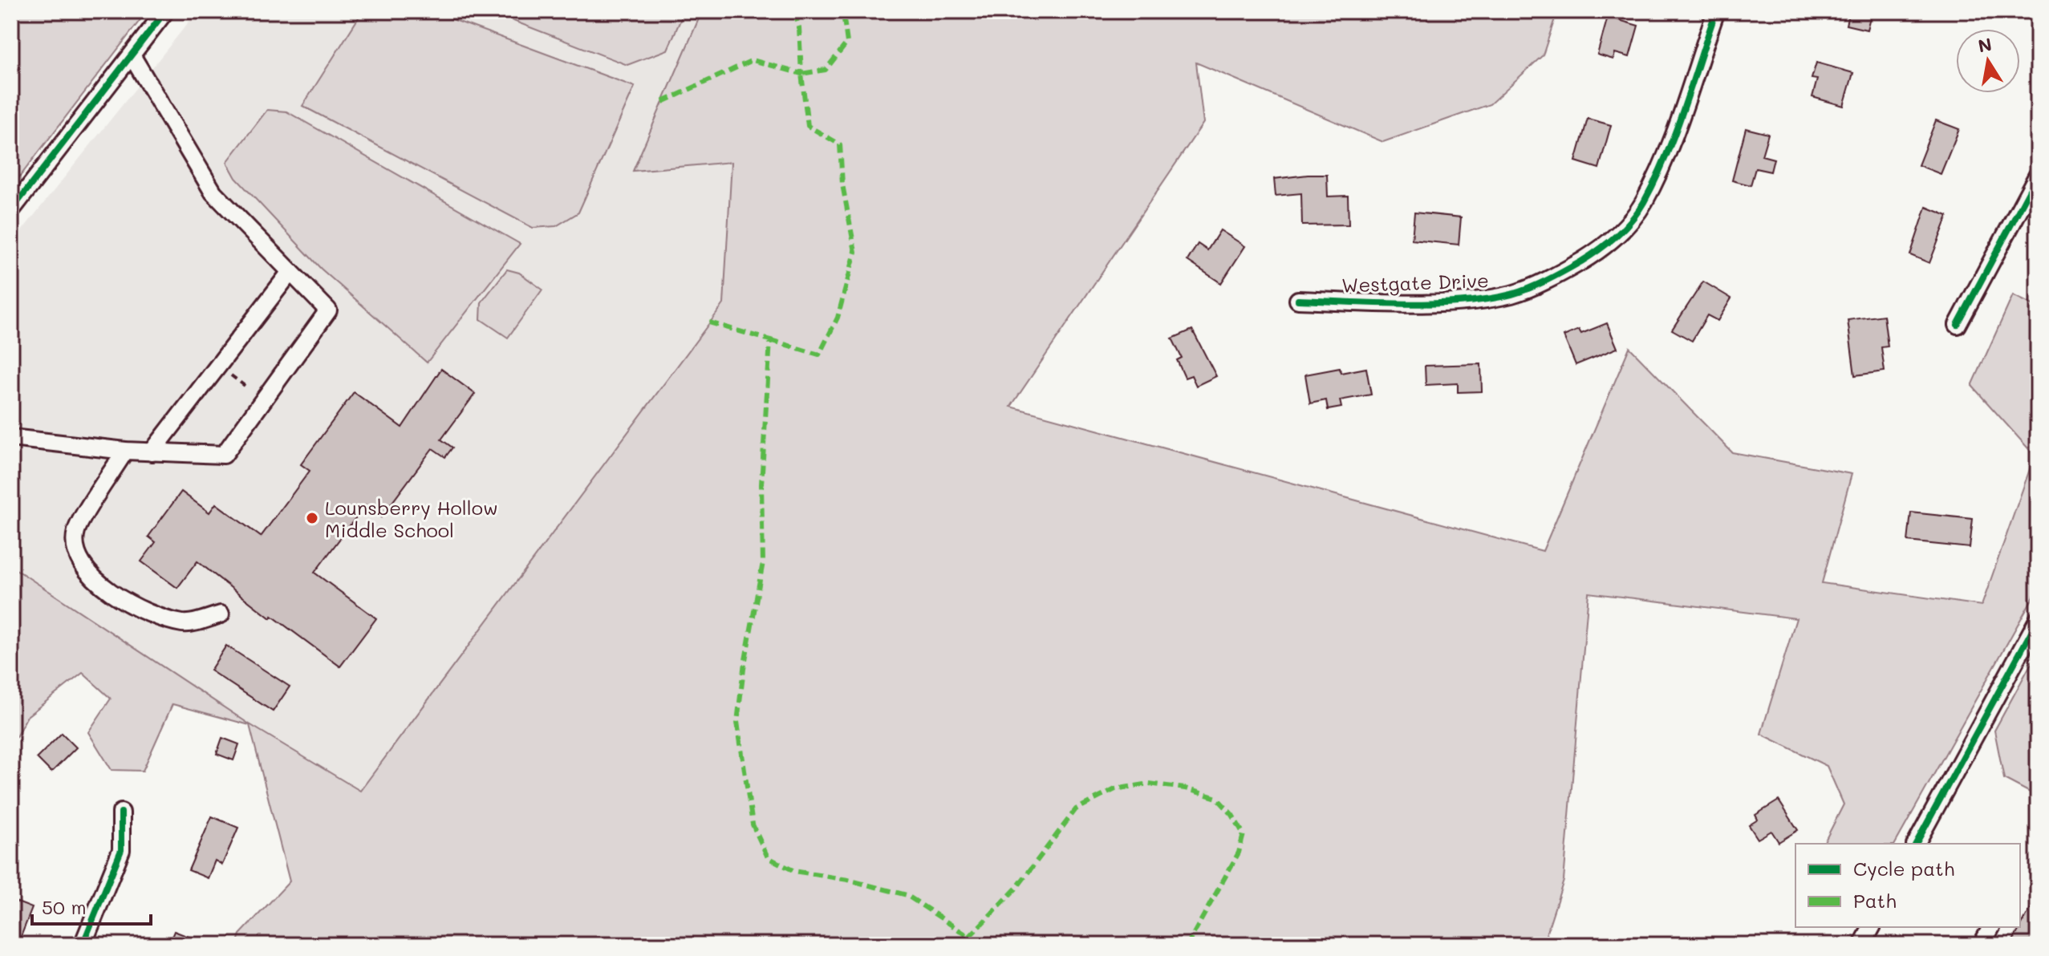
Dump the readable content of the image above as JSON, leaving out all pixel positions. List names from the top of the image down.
{
  "streets": {
    "street": ["Westgate Drive"]
  },
  "places": ["Lounsberry Hollow Middle School"],
  "legend": ["Cycle path", "Path"],
  "scale_bar": "50 m",
  "north": "top"
}
